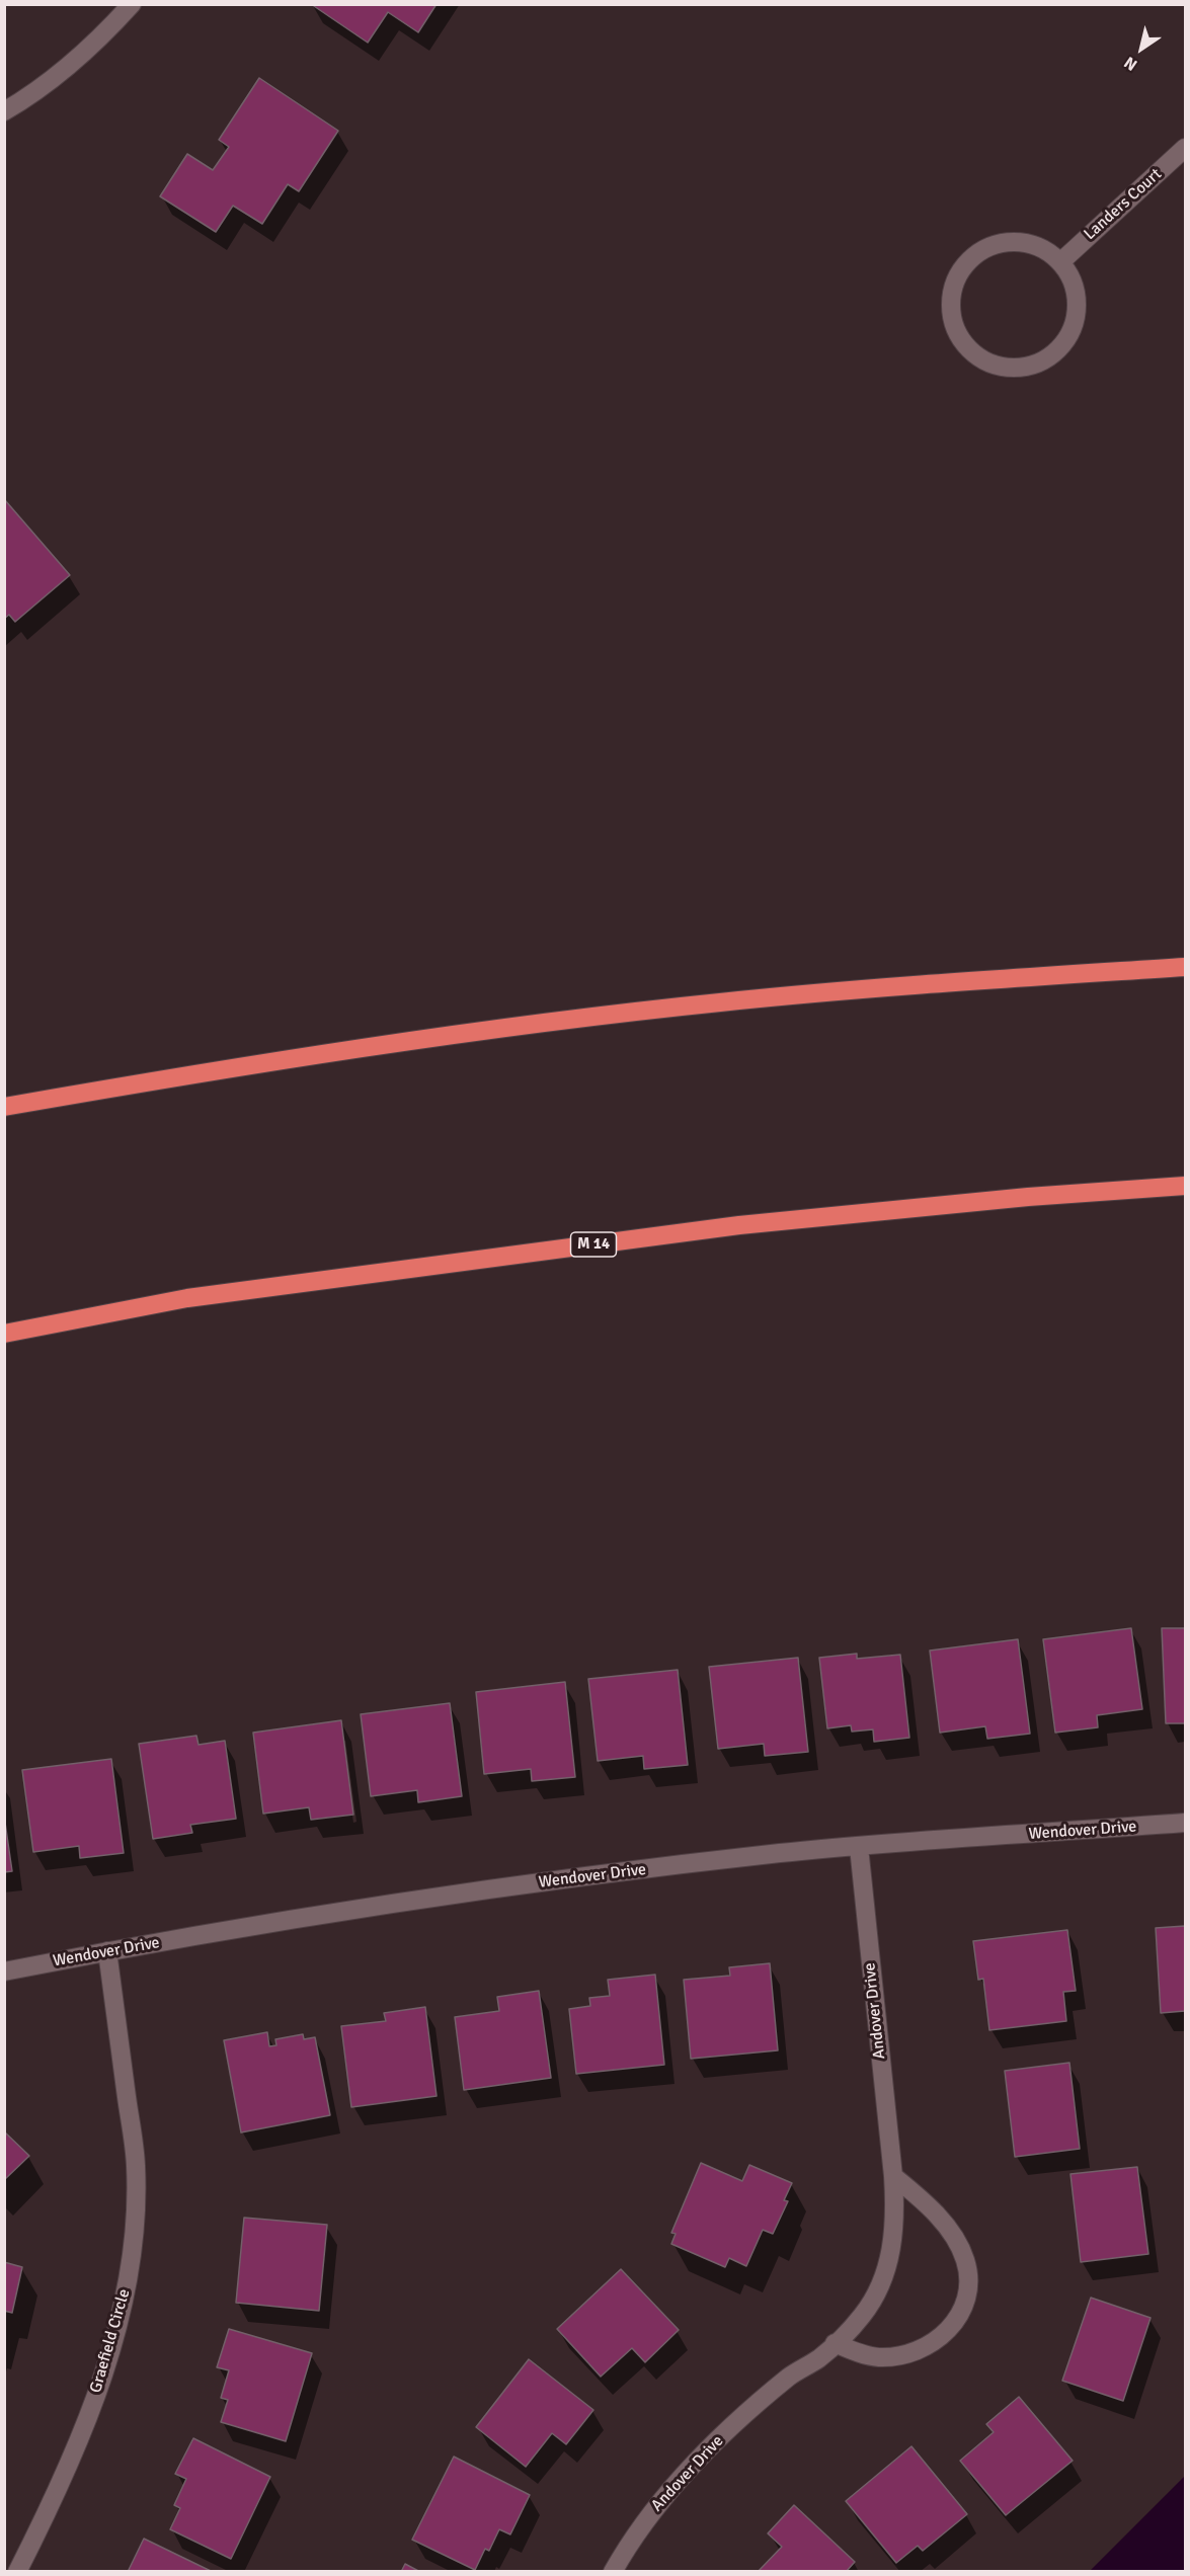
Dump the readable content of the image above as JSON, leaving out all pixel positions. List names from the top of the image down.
{
  "streets": {
    "highway": ["M 14"],
    "street": [
      "Landers Court",
      "Wendover Drive",
      "Andover Drive",
      "Graefield Circle"
    ]
  },
  "crossings": [
    ["Wendover Drive", "Andover Drive"],
    ["Wendover Drive", "Graefield Circle"]
  ],
  "north": "bottom left"
}
